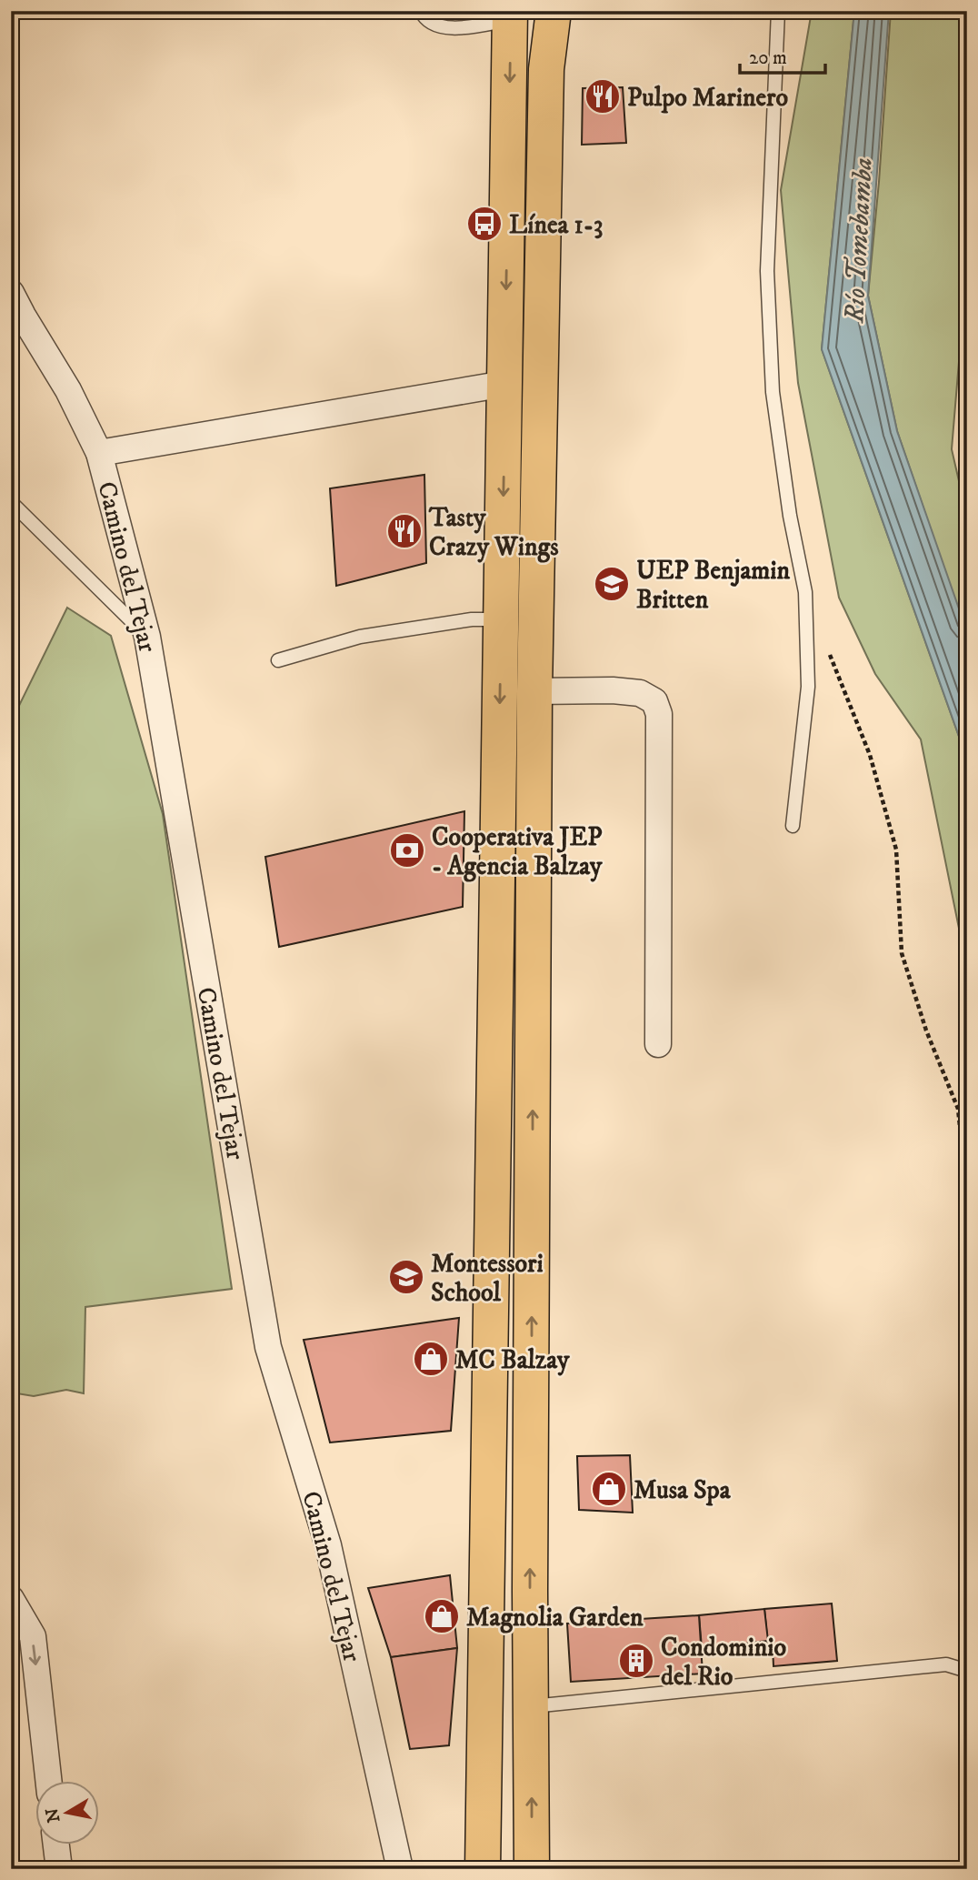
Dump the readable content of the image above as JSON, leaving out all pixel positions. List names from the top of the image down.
{
  "streets": {
    "street": ["Camino del Tejar"]
  },
  "water": ["Río Tomebamba"],
  "places": {
    "restaurant": ["Pulpo Marinero", "Tasty Crazy Wings"],
    "bus stop": ["Línea 1-3"],
    "school or university": ["UEP Benjamin Britten", "Montessori School"],
    "bank": ["Cooperativa JEP - Agencia Balzay"],
    "shop": ["MC Balzay", "Musa Spa", "Magnolia Garden"],
    "building": ["Condominio del Rio"]
  },
  "scale_bar": "20 m",
  "north": "left"
}
